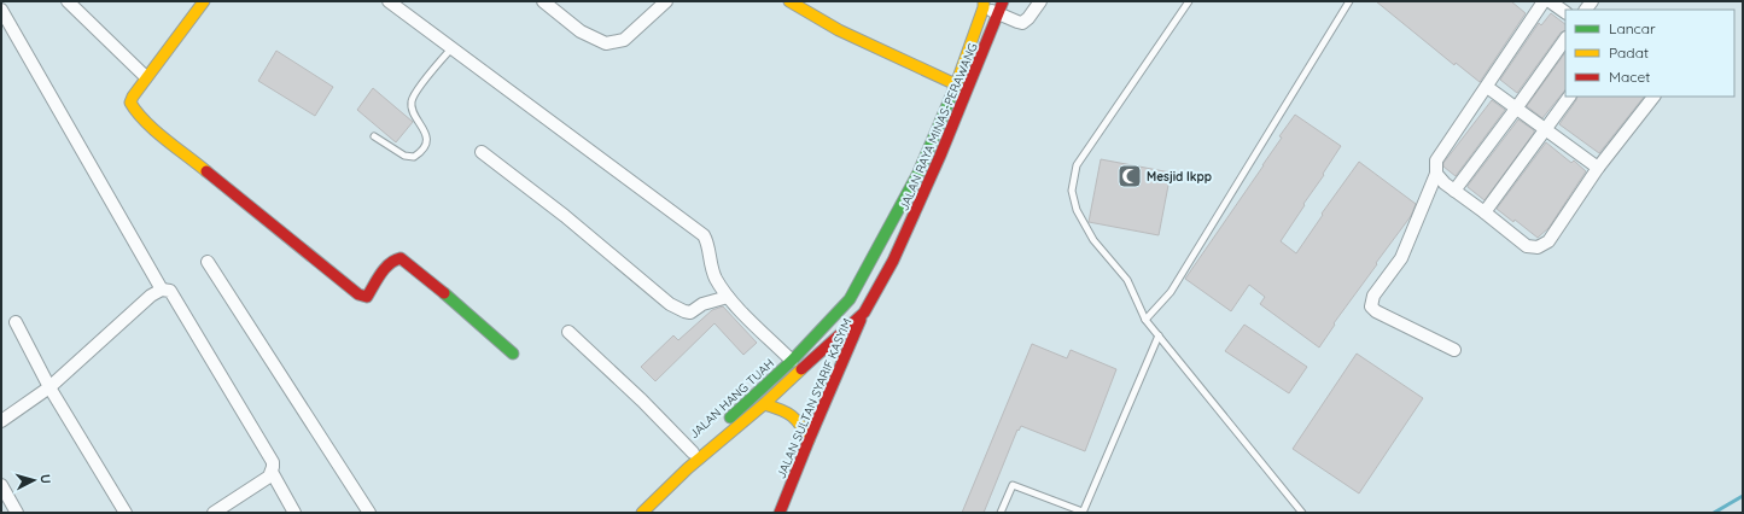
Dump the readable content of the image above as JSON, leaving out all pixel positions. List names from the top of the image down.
{
  "streets": {
    "main road": ["JALAN RAYA MINAS-PERAWANG", "JALAN HANG TUAH", "JALAN SULTAN SYARIF KASYIM"]
  },
  "crossings": [
    ["JALAN RAYA MINAS-PERAWANG", "JALAN HANG TUAH"],
    ["JALAN RAYA MINAS-PERAWANG", "JALAN SULTAN SYARIF KASYIM"],
    ["JALAN HANG TUAH", "JALAN SULTAN SYARIF KASYIM"]
  ],
  "places": {
    "mosque": ["Mesjid Ikpp"]
  },
  "legend": ["Lancar", "Padat", "Macet"],
  "north": "right"
}
